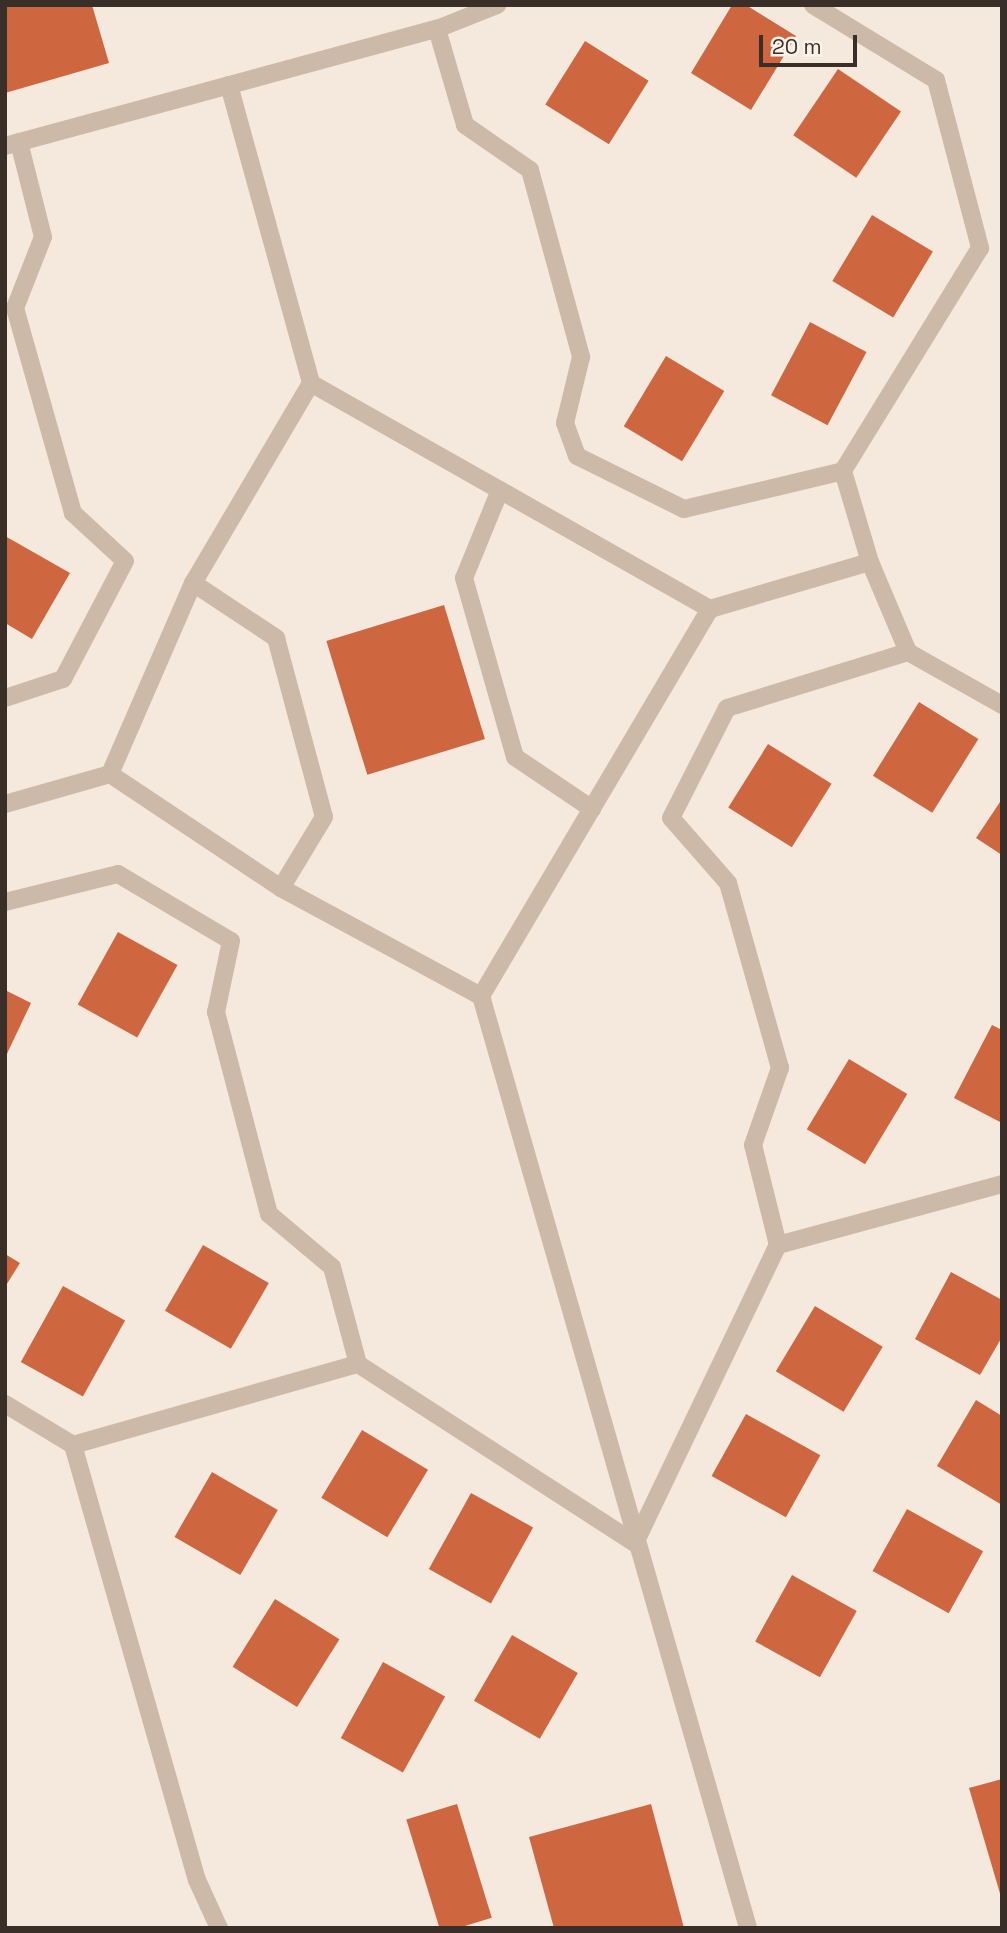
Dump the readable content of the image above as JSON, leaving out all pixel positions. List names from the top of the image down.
{
  "scale_bar": "20 m"
}
